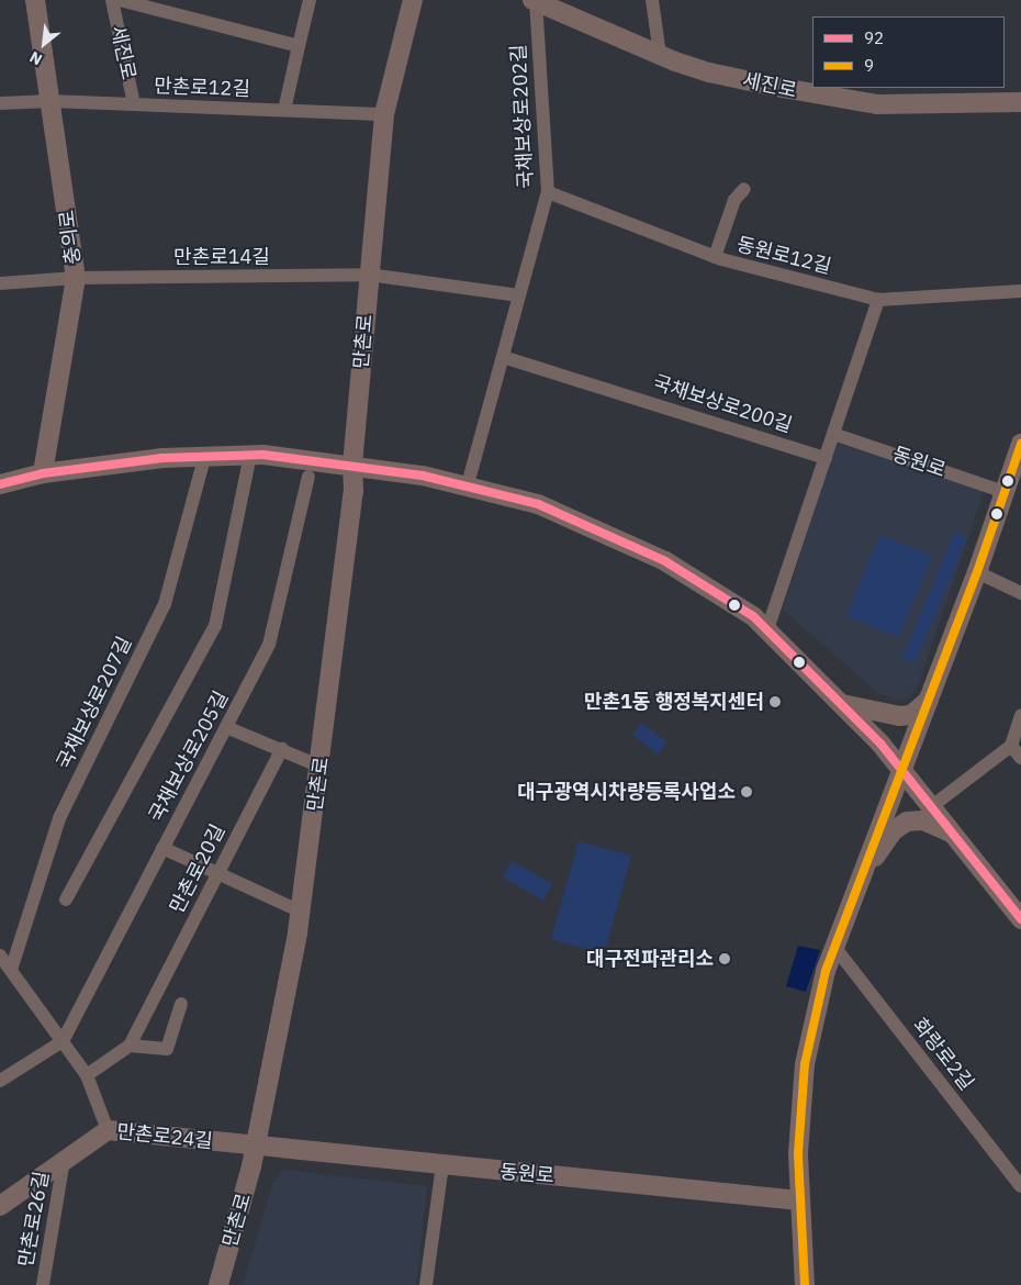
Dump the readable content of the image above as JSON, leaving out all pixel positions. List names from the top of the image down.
{
  "streets": {
    "main road": [
      "세진로",
      "충의로",
      "만촌로",
      "동원로",
      "만촌로24길"
    ],
    "street": [
      "만촌로12길",
      "국채보상로202길",
      "동원로12길",
      "만촌로14길",
      "국채보상로200길",
      "국채보상로207길",
      "국채보상로205길",
      "만촌로20길",
      "화랑로2길",
      "만촌로26길"
    ]
  },
  "crossings": [
    ["세진로", "만촌로12길"],
    ["세진로", "국채보상로202길"],
    ["만촌로12길", "충의로"],
    ["만촌로12길", "만촌로"],
    ["국채보상로202길", "동원로12길"],
    ["국채보상로202길", "국채보상로200길"],
    ["충의로", "만촌로14길"],
    ["만촌로14길", "만촌로"],
    ["만촌로", "동원로"],
    ["만촌로", "만촌로24길"],
    ["동원로", "만촌로24길"],
    ["만촌로24길", "만촌로26길"]
  ],
  "places": ["만촌1동 행정복지센터", "대구광역시차량등록사업소", "대구전파관리소"],
  "lines": ["transit line 9", "transit line 92"],
  "legend": ["92", "9"],
  "north": "bottom left"
}
